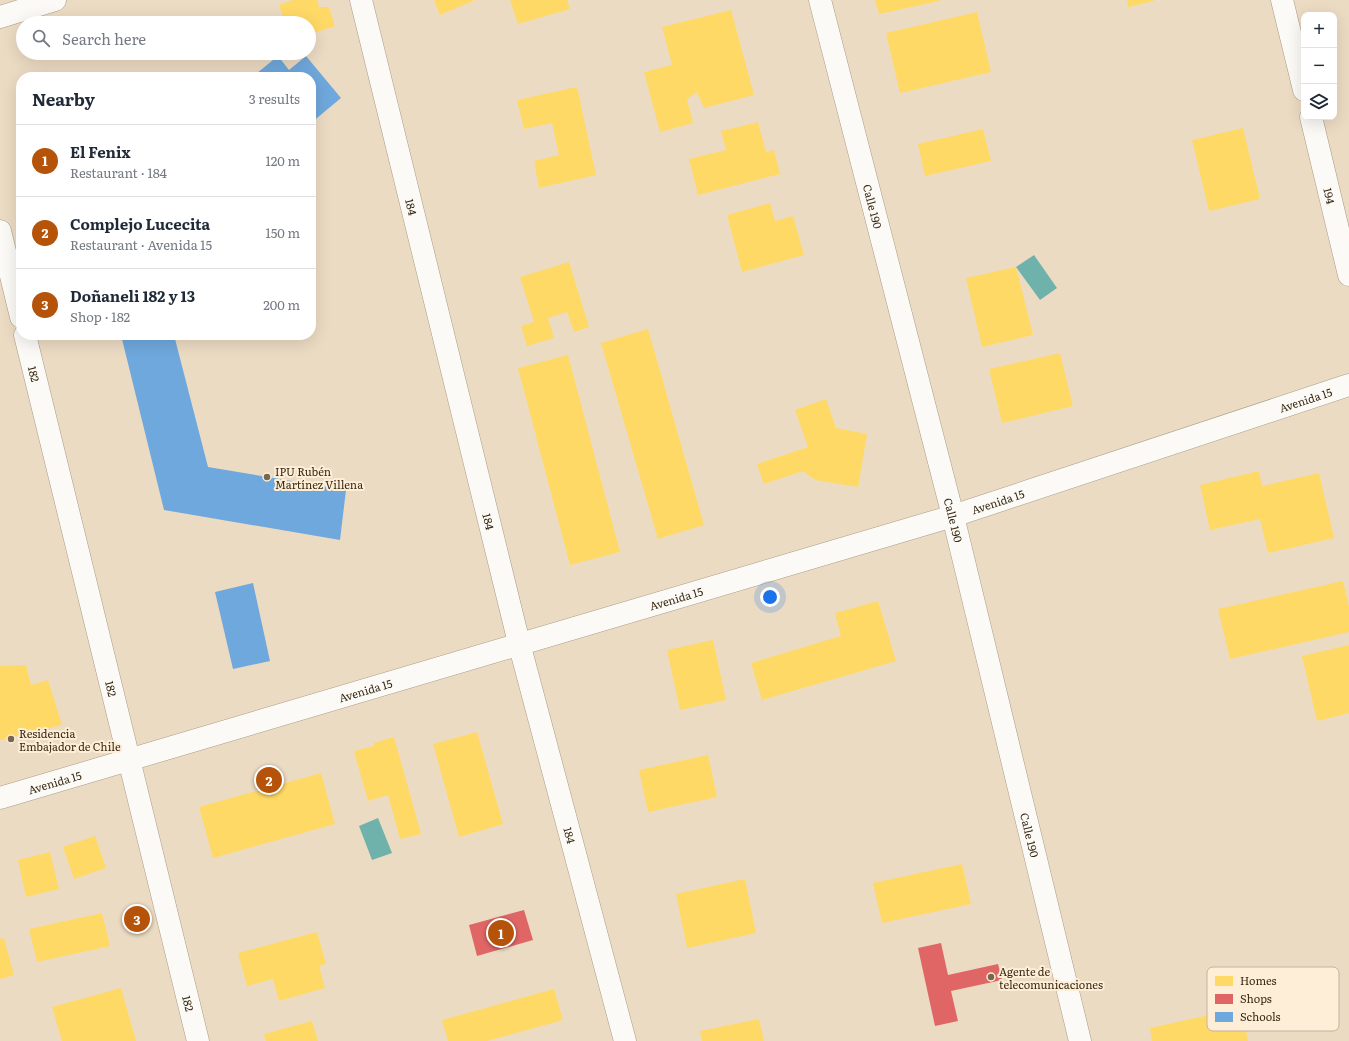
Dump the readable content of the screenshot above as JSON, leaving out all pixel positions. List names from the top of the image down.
{
  "streets": {
    "street": [
      "194",
      "Calle 190",
      "184",
      "182",
      "Avenida 15"
    ]
  },
  "crossings": [
    ["Calle 190", "Avenida 15"],
    ["184", "Avenida 15"],
    ["182", "Avenida 15"]
  ],
  "places": ["IPU Rubén Martínez Villena", "Residencia Embajador de Chile", "Agente de telecomunicaciones"],
  "legend": ["Homes", "Shops", "Schools"],
  "page": {
    "map_buttons": ["+", "−"],
    "search": "Search here",
    "heading": ["Nearby", "3 results"],
    "list": [
      {
        "mark": "1",
        "name": "El Fenix",
        "note": "Restaurant · 184",
        "value": "120 m"
      },
      {
        "mark": "2",
        "name": "Complejo Lucecita",
        "note": "Restaurant · Avenida 15",
        "value": "150 m"
      },
      {
        "mark": "3",
        "name": "Doñaneli 182 y 13",
        "note": "Shop · 182",
        "value": "200 m"
      }
    ],
    "pins": ["2", "3", "1"]
  }
}
